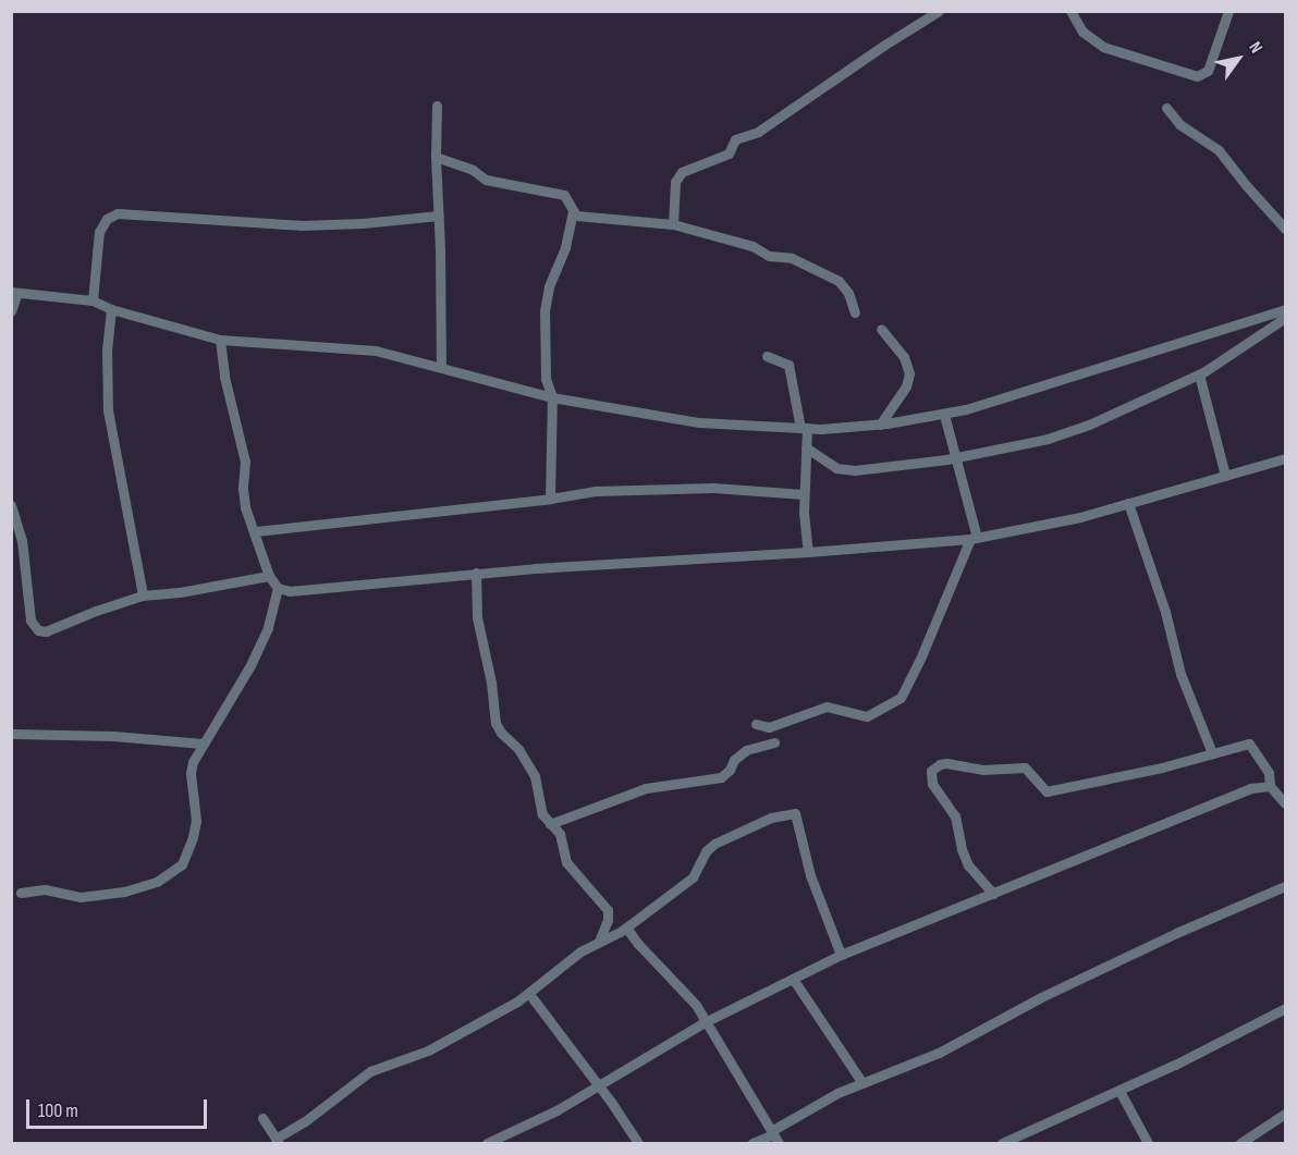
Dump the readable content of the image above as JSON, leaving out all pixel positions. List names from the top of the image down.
{
  "scale_bar": "100 m",
  "north": "top right"
}
